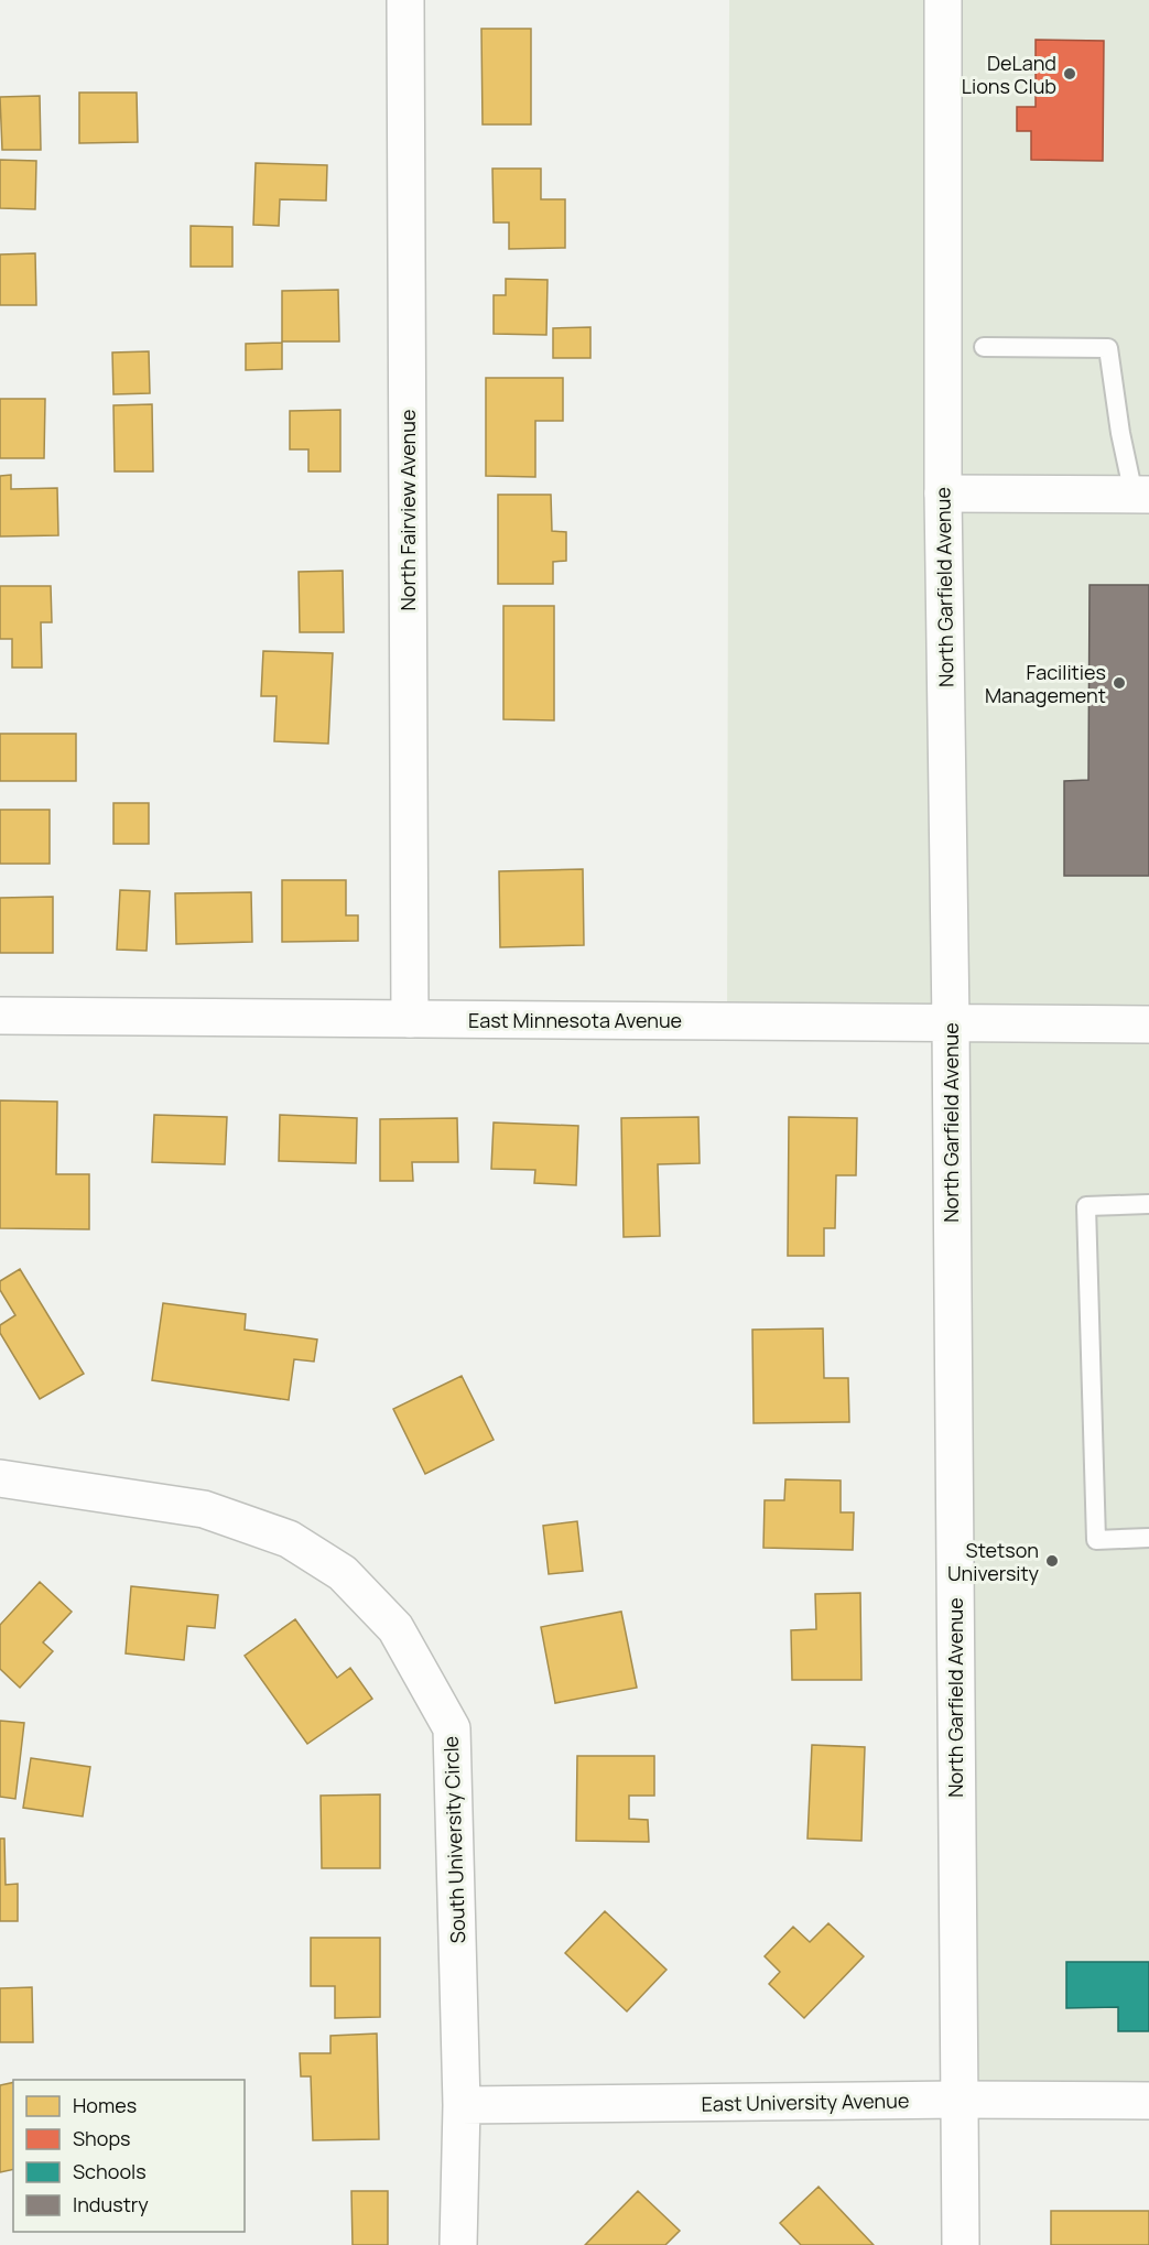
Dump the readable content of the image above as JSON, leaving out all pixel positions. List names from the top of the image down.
{
  "streets": {
    "street": [
      "North Fairview Avenue",
      "North Garfield Avenue",
      "East Minnesota Avenue",
      "South University Circle",
      "East University Avenue"
    ]
  },
  "crossings": [
    ["North Fairview Avenue", "East Minnesota Avenue"],
    ["North Garfield Avenue", "East Minnesota Avenue"],
    ["North Garfield Avenue", "East University Avenue"],
    ["South University Circle", "East University Avenue"]
  ],
  "places": ["DeLand Lions Club", "Facilities Management", "Stetson University"],
  "legend": [
    "Homes",
    "Shops",
    "Schools",
    "Industry"
  ]
}
